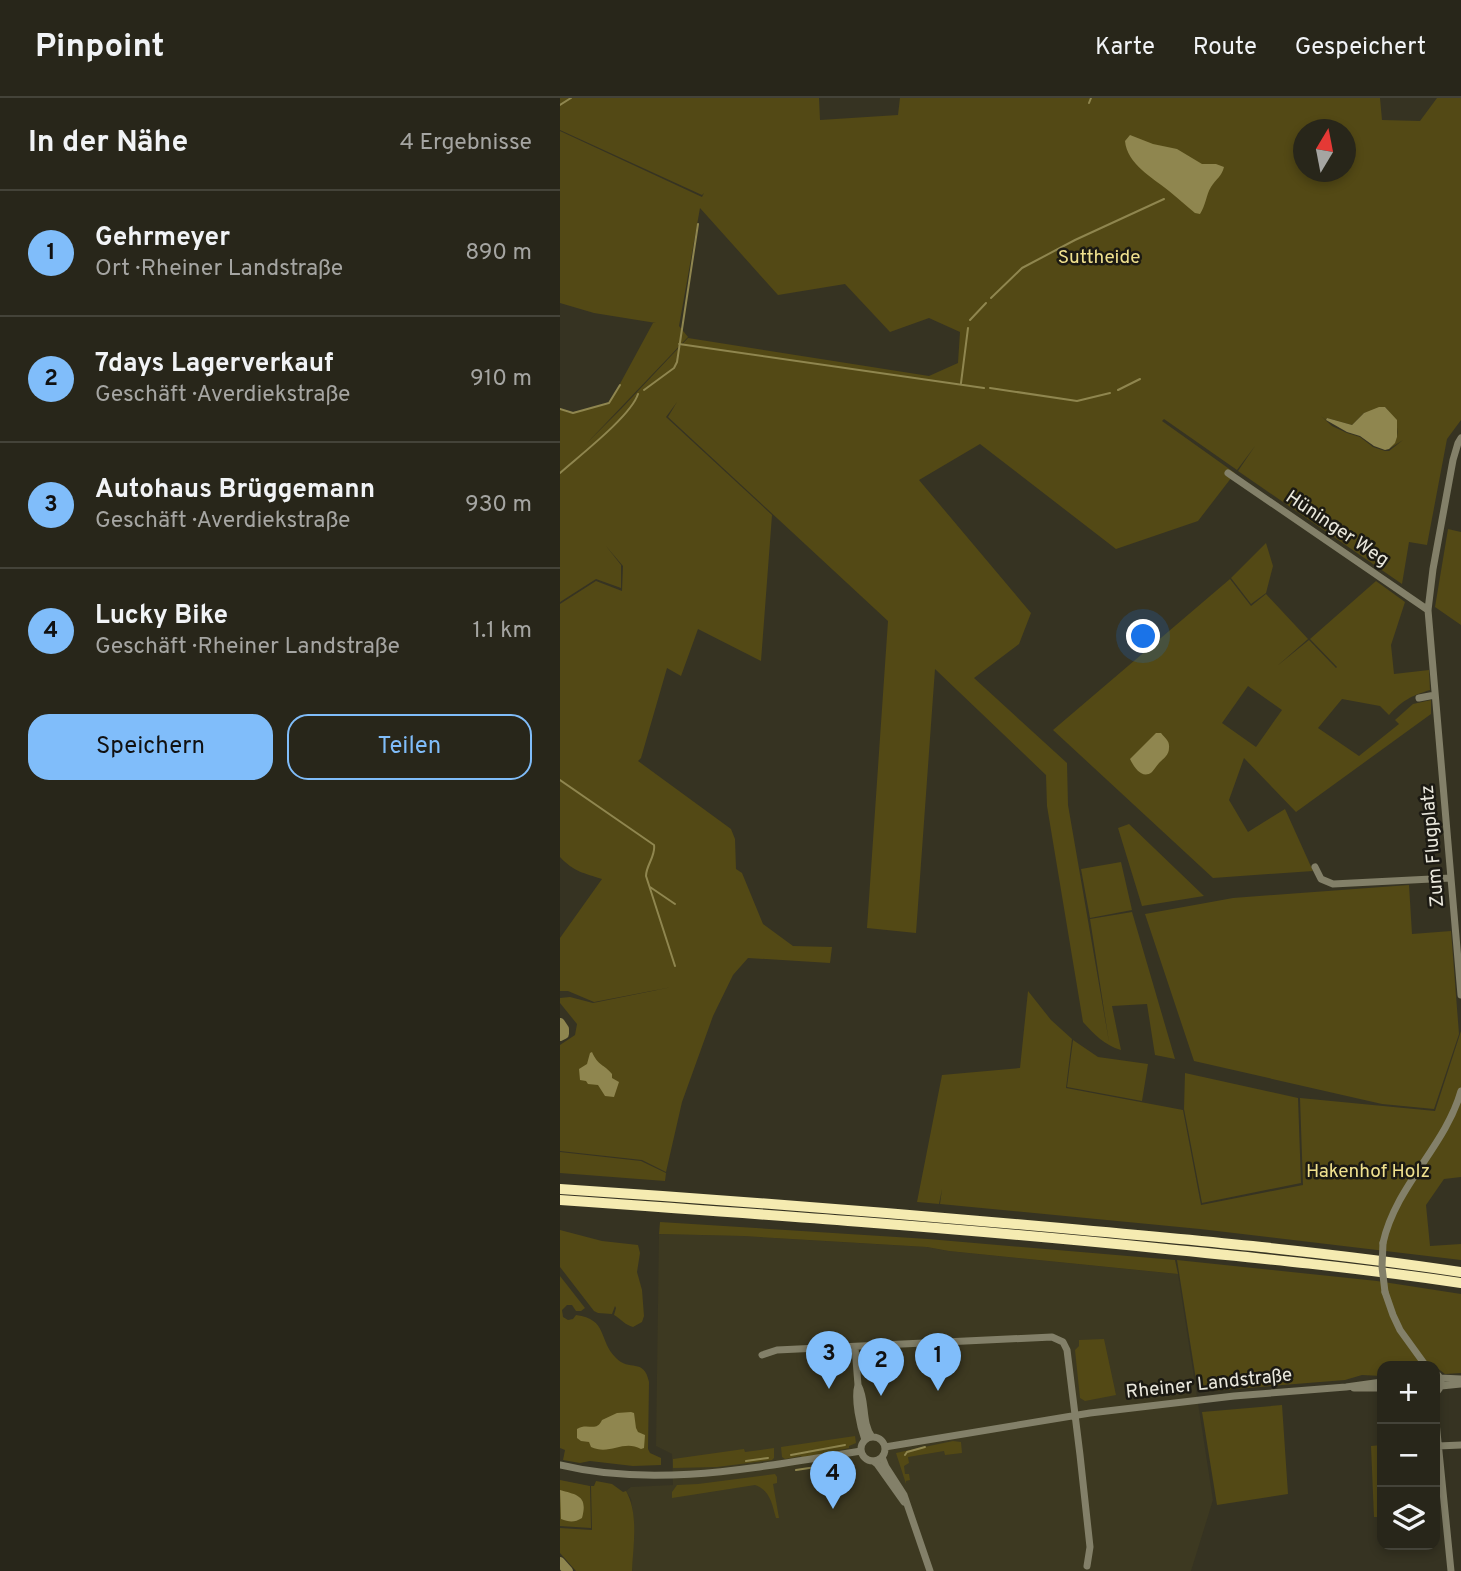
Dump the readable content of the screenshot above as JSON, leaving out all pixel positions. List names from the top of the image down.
{
  "streets": {
    "street": ["Hüninger Weg", "Zum Flugplatz", "Rheiner Landstraße"]
  },
  "crossings": [
    ["Hüninger Weg", "Zum Flugplatz"]
  ],
  "parks": ["Suttheide", "Hakenhof Holz"],
  "north": "top",
  "page": {
    "header": "Pinpoint",
    "nav": ["Karte", "Route", "Gespeichert"],
    "heading": ["In der Nähe", "4 Ergebnisse"],
    "list": [
      {
        "mark": "1",
        "name": "Gehrmeyer",
        "note": "Ort · Rheiner Landstraße",
        "value": "890 m"
      },
      {
        "mark": "2",
        "name": "7days Lagerverkauf",
        "note": "Geschäft · Averdiekstraße",
        "value": "910 m"
      },
      {
        "mark": "3",
        "name": "Autohaus Brüggemann",
        "note": "Geschäft · Averdiekstraße",
        "value": "930 m"
      },
      {
        "mark": "4",
        "name": "Lucky Bike",
        "note": "Geschäft · Rheiner Landstraße",
        "value": "1.1 km"
      }
    ],
    "buttons": ["Speichern", "Teilen"],
    "pins": [
      "3",
      "1",
      "2",
      "4"
    ],
    "map_buttons": ["+", "−"]
  }
}
